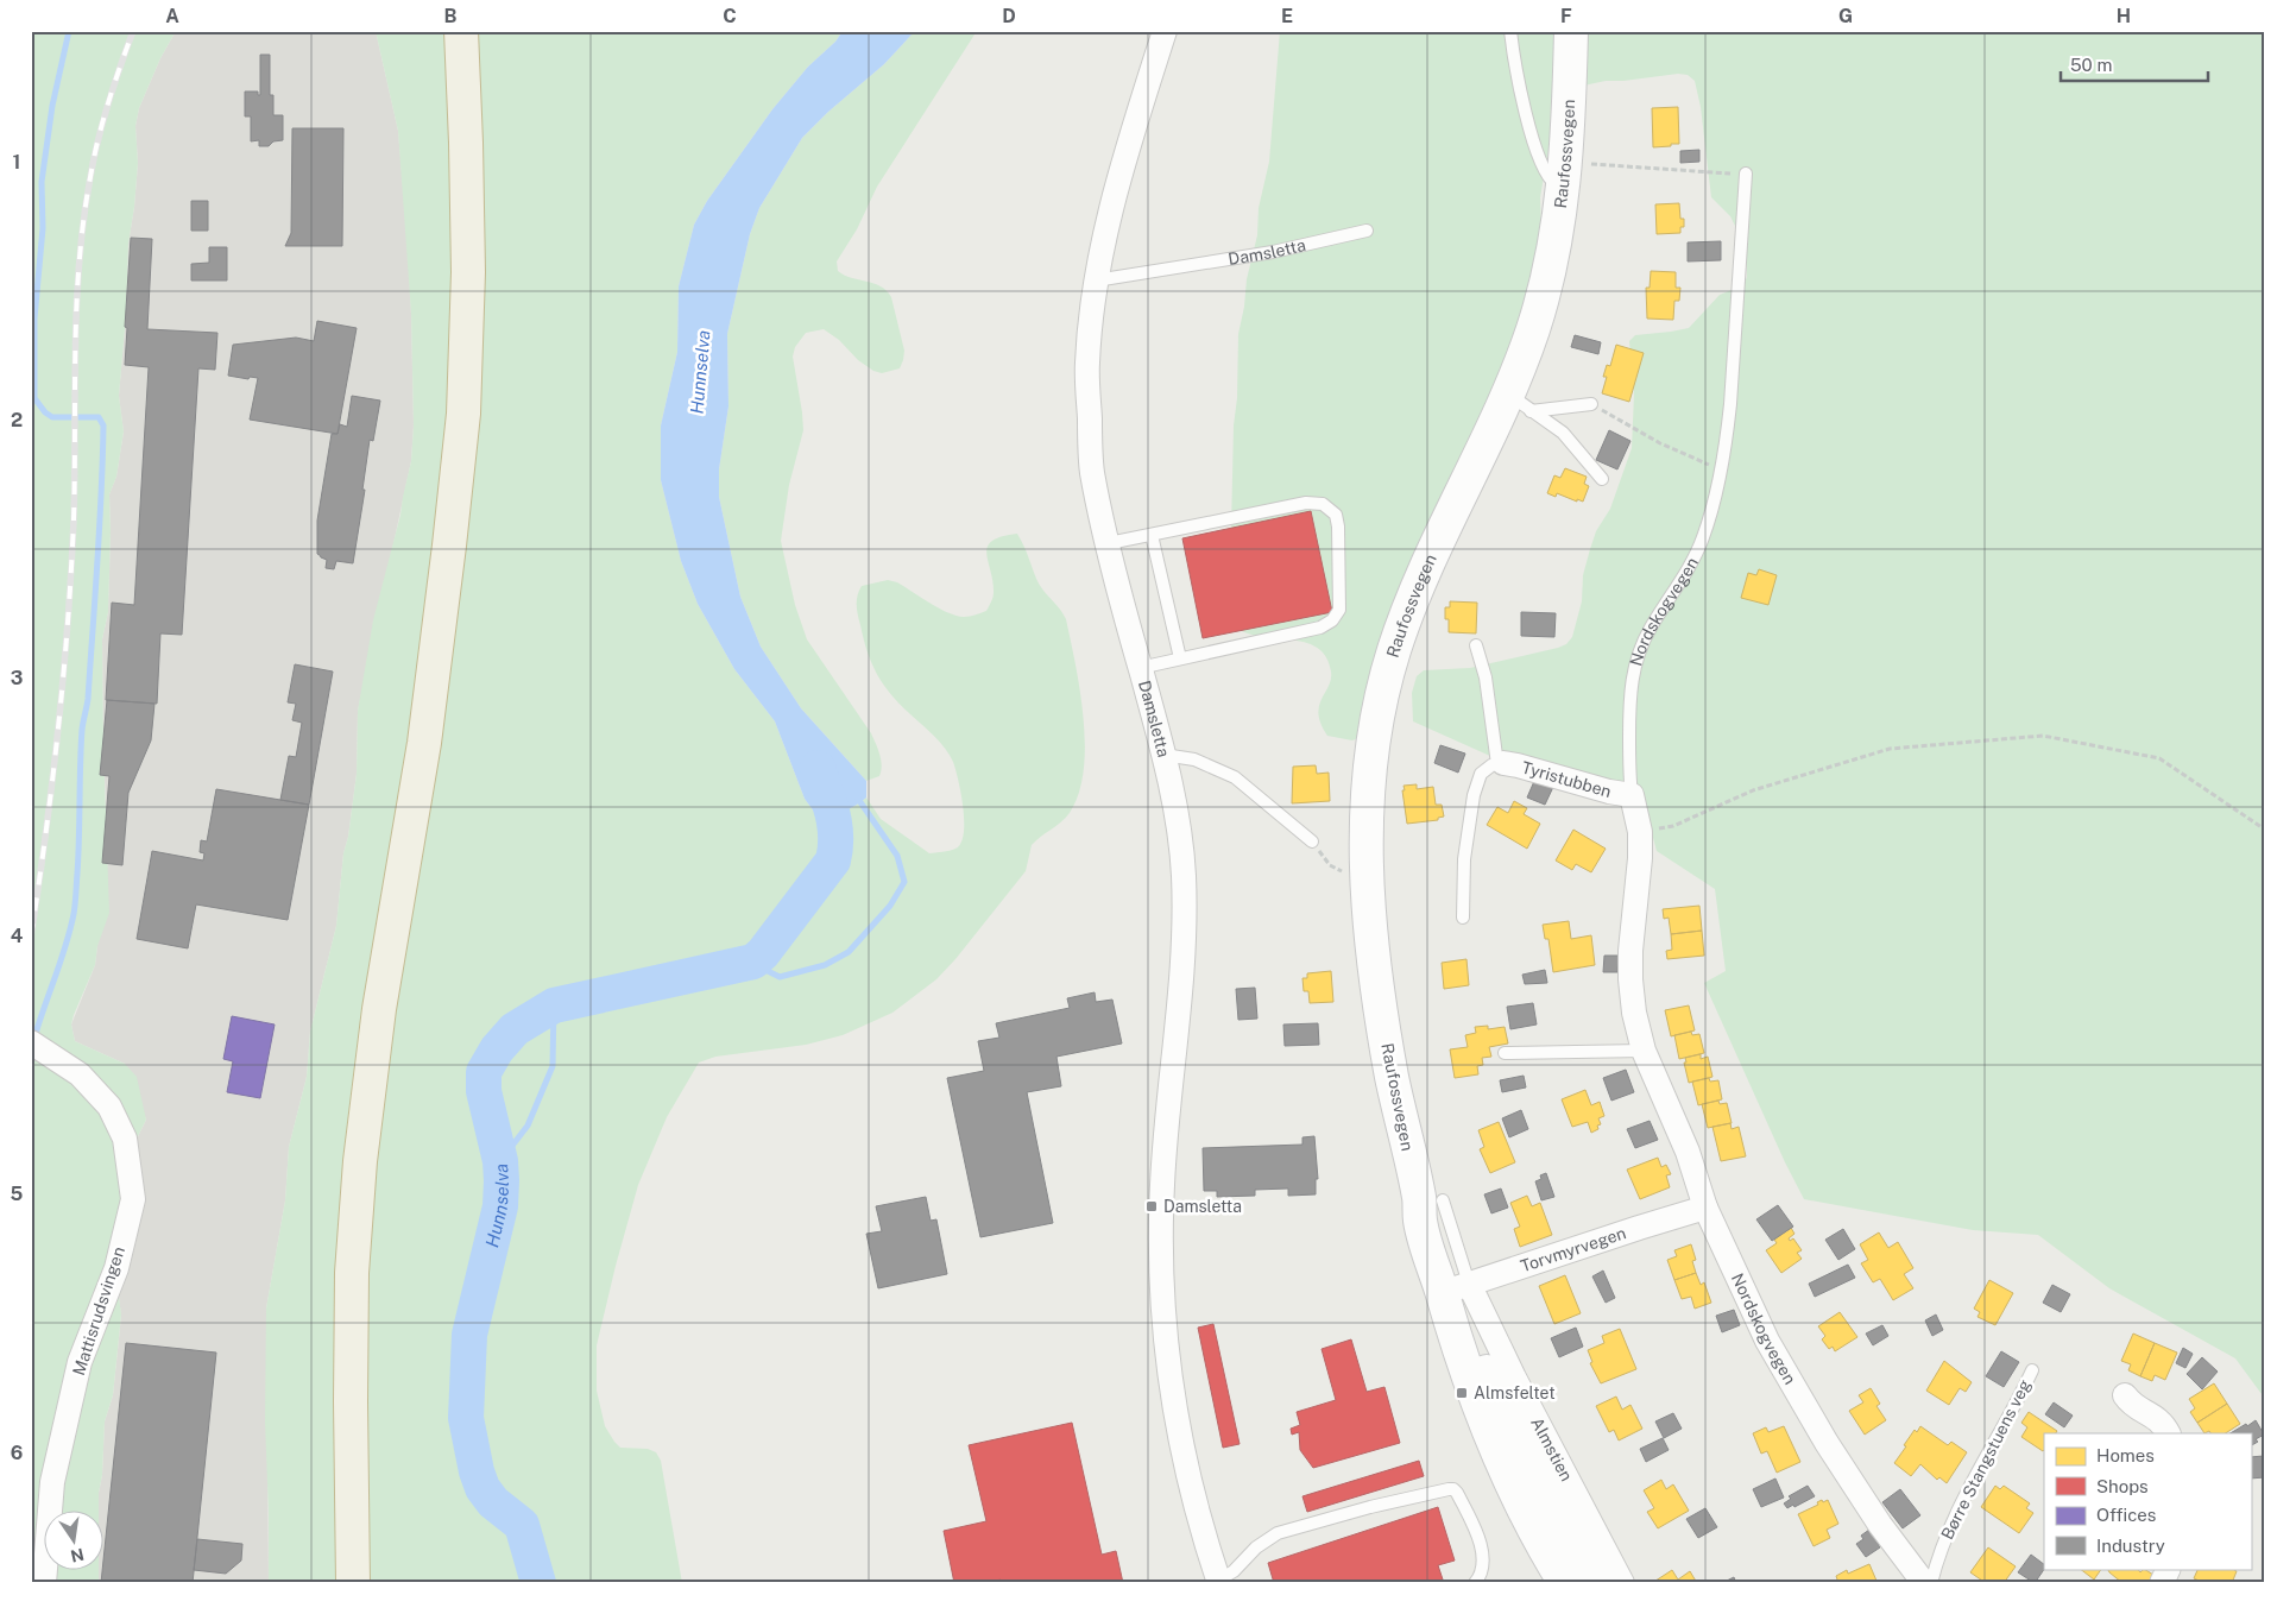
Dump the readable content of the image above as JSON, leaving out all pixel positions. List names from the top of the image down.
{
  "streets": {
    "main road": ["Raufossvegen"],
    "street": [
      "Damsletta",
      "Nordskogvegen",
      "Tyristubben",
      "Torvmyrvegen",
      "Mattisrudsvingen",
      "Almstien"
    ],
    "lane": ["Børre Stangstuens veg"]
  },
  "crossings": [
    ["Raufossvegen", "Torvmyrvegen"],
    ["Raufossvegen", "Almstien"],
    ["Nordskogvegen", "Tyristubben"],
    ["Nordskogvegen", "Torvmyrvegen"],
    ["Torvmyrvegen", "Almstien"]
  ],
  "water": ["Hunnselva"],
  "places": {
    "transit": ["Damsletta", "Almsfeltet"]
  },
  "legend": [
    "Homes",
    "Shops",
    "Offices",
    "Industry"
  ],
  "scale_bar": "50 m",
  "north": "bottom",
  "grid": {
    "columns": [
      "A",
      "B",
      "C",
      "D",
      "E",
      "F",
      "G",
      "H"
    ],
    "rows": [
      "1",
      "2",
      "3",
      "4",
      "5",
      "6"
    ]
  }
}
